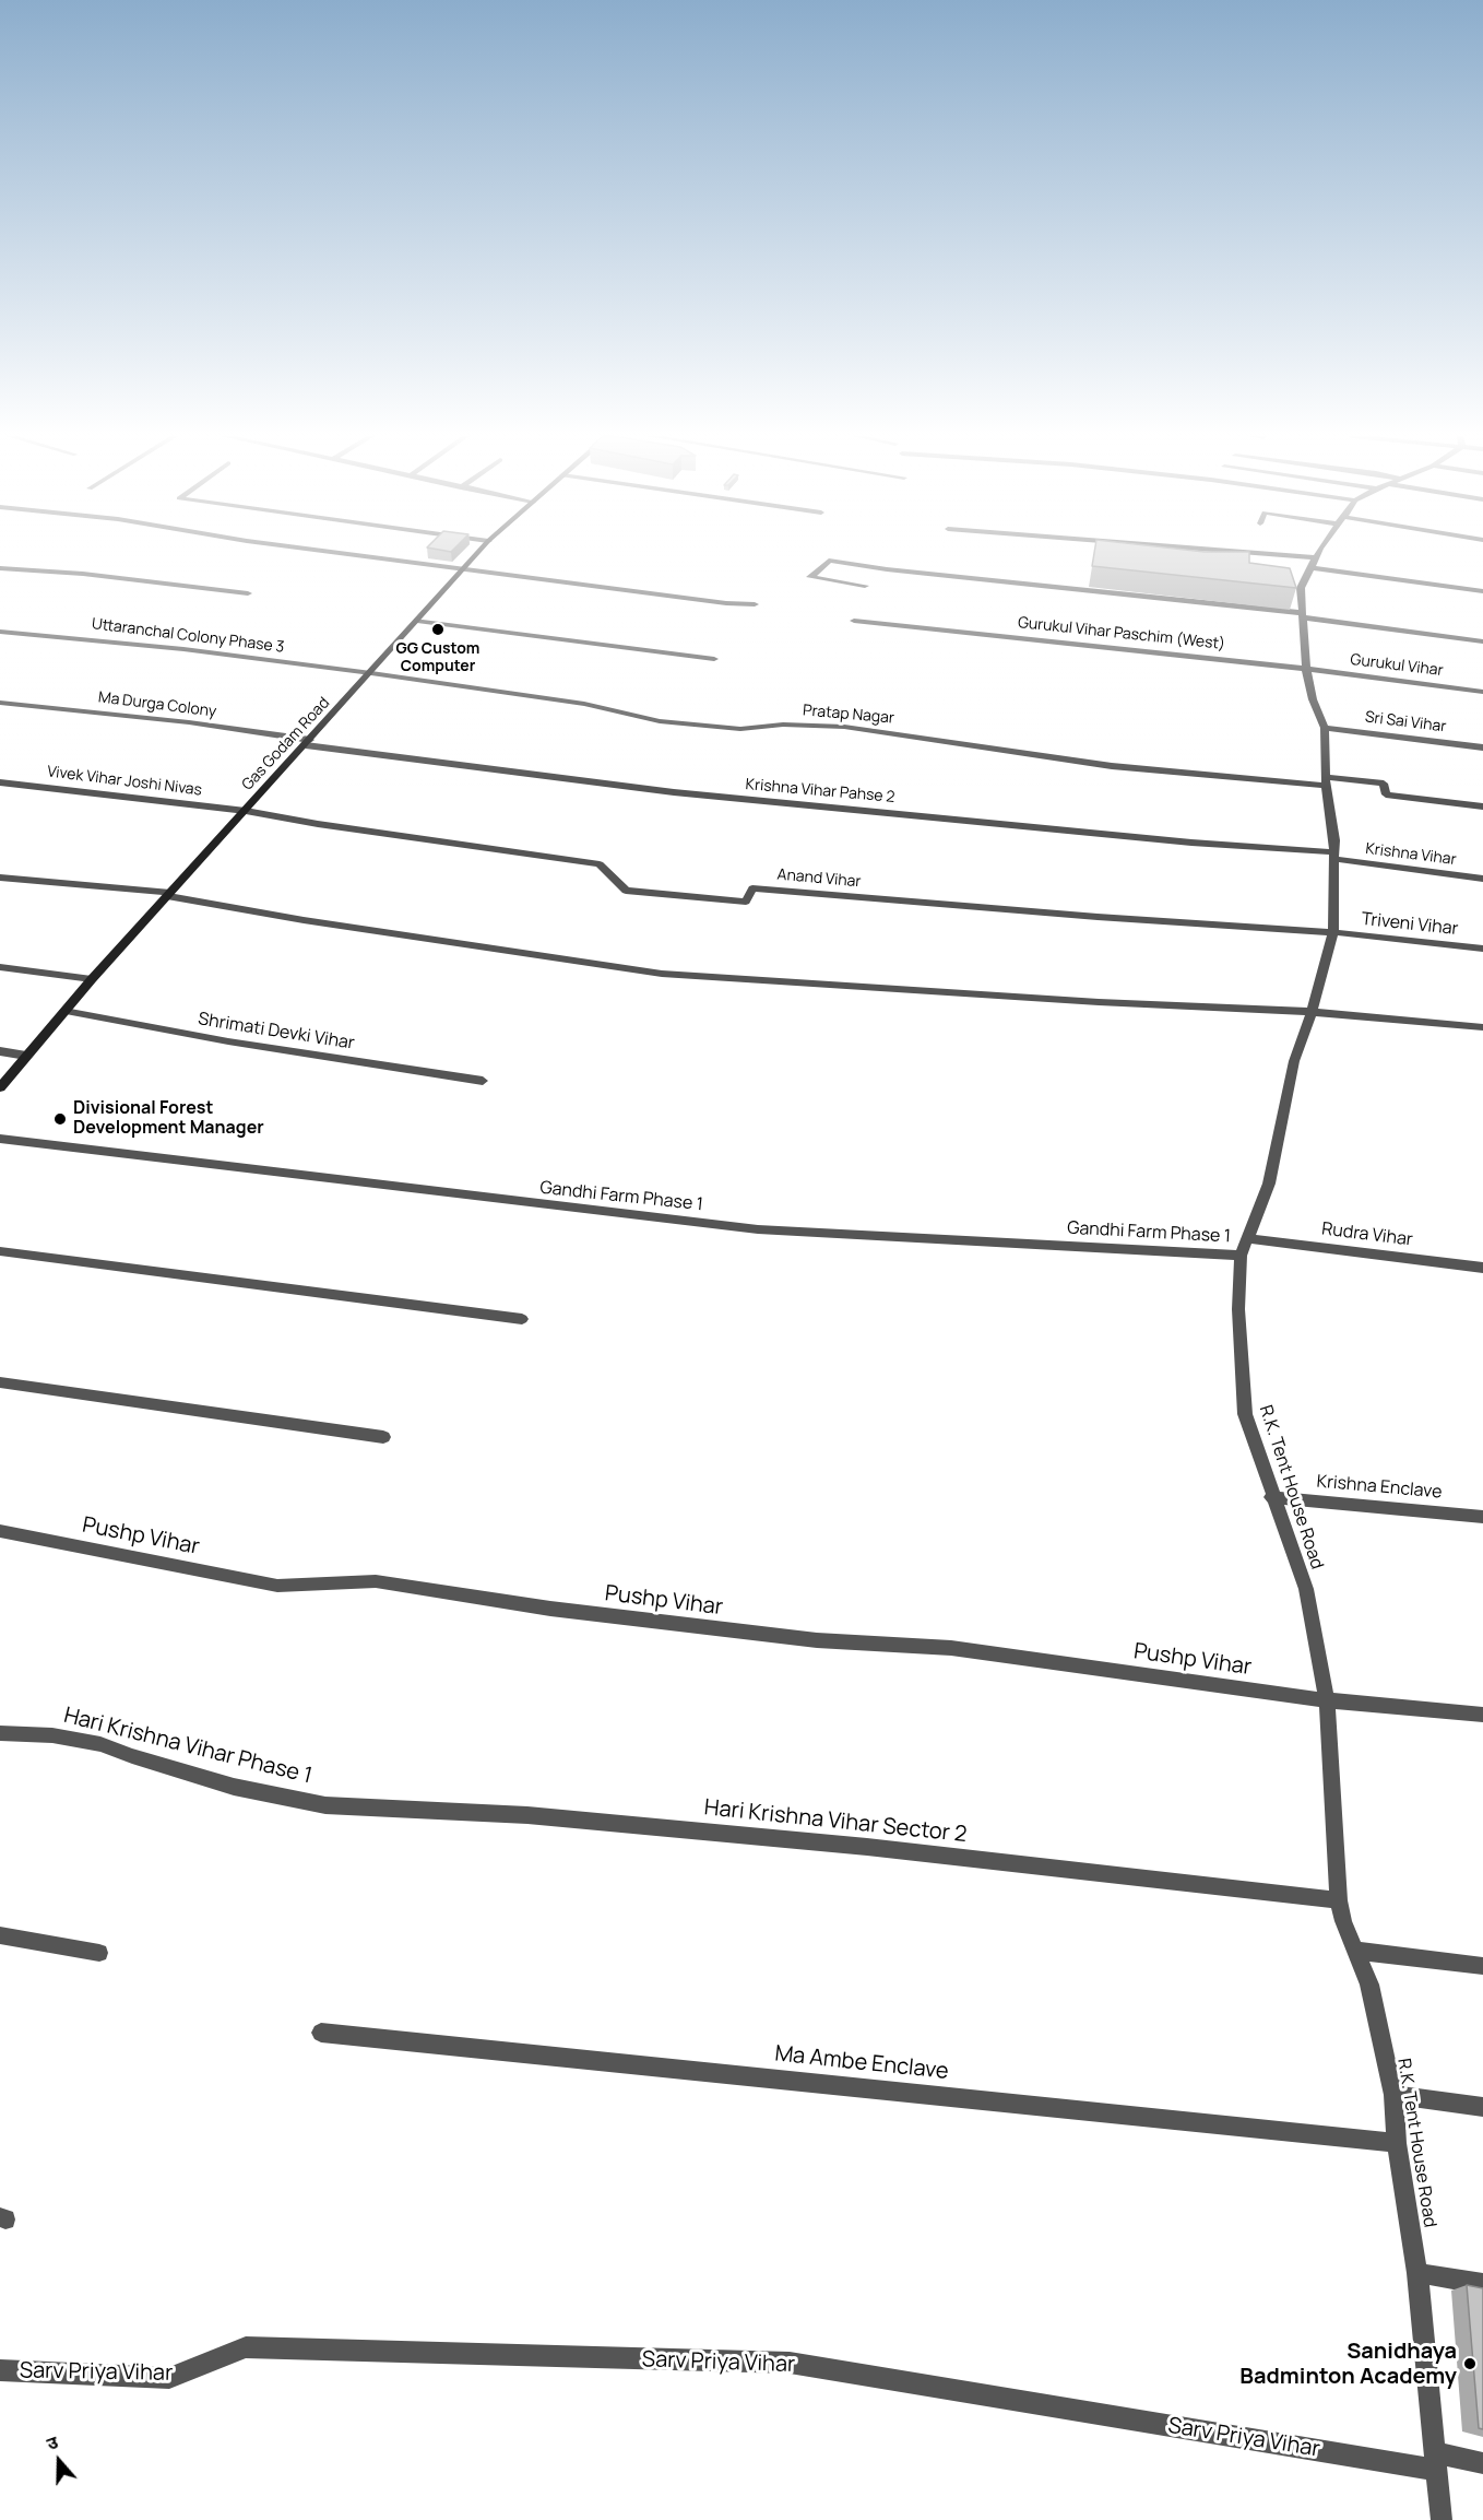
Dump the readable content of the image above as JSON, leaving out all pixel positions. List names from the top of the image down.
{
  "streets": {
    "main road": ["Gas Godam Road"],
    "street": [
      "Gurukul Vihar Paschim (West)",
      "Uttaranchal Colony Phase 3",
      "Gurukul Vihar",
      "Ma Durga Colony",
      "Pratap Nagar",
      "Sri Sai Vihar",
      "Vivek Vihar Joshi Nivas",
      "Krishna Vihar Pahse 2",
      "Krishna Vihar",
      "Anand Vihar",
      "Triveni Vihar",
      "Shrimati Devki Vihar",
      "Gandhi Farm Phase 1",
      "Rudra Vihar",
      "R.K. Tent House Road",
      "Krishna Enclave",
      "Pushp Vihar",
      "Hari Krishna Vihar Phase 1",
      "Hari Krishna Vihar Sector 2",
      "Ma Ambe Enclave",
      "Sarv Priya Vihar"
    ]
  },
  "crossings": [
    ["Gurukul Vihar Paschim (West)", "Gurukul Vihar"],
    ["Gurukul Vihar Paschim (West)", "R.K. Tent House Road"],
    ["Uttaranchal Colony Phase 3", "Pratap Nagar"],
    ["Uttaranchal Colony Phase 3", "Gas Godam Road"],
    ["Gurukul Vihar", "R.K. Tent House Road"],
    ["Ma Durga Colony", "Gas Godam Road"],
    ["Ma Durga Colony", "Krishna Vihar Pahse 2"],
    ["Pratap Nagar", "Gas Godam Road"],
    ["Pratap Nagar", "R.K. Tent House Road"],
    ["Sri Sai Vihar", "R.K. Tent House Road"],
    ["Gas Godam Road", "Vivek Vihar Joshi Nivas"],
    ["Gas Godam Road", "Krishna Vihar Pahse 2"],
    ["Gas Godam Road", "Anand Vihar"],
    ["Gas Godam Road", "Shrimati Devki Vihar"],
    ["Vivek Vihar Joshi Nivas", "Anand Vihar"],
    ["Krishna Vihar Pahse 2", "Krishna Vihar"],
    ["Krishna Vihar Pahse 2", "R.K. Tent House Road"],
    ["Krishna Vihar", "R.K. Tent House Road"],
    ["Anand Vihar", "Triveni Vihar"],
    ["Anand Vihar", "R.K. Tent House Road"],
    ["Triveni Vihar", "R.K. Tent House Road"],
    ["Gandhi Farm Phase 1", "R.K. Tent House Road"],
    ["Rudra Vihar", "R.K. Tent House Road"],
    ["R.K. Tent House Road", "Krishna Enclave"],
    ["R.K. Tent House Road", "Pushp Vihar"],
    ["R.K. Tent House Road", "Hari Krishna Vihar Sector 2"],
    ["R.K. Tent House Road", "Ma Ambe Enclave"],
    ["R.K. Tent House Road", "Sarv Priya Vihar"],
    ["Hari Krishna Vihar Phase 1", "Hari Krishna Vihar Sector 2"]
  ],
  "places": ["GG Custom Computer", "Divisional Forest Development Manager", "Sanidhaya Badminton Academy"],
  "north": "top"
}
